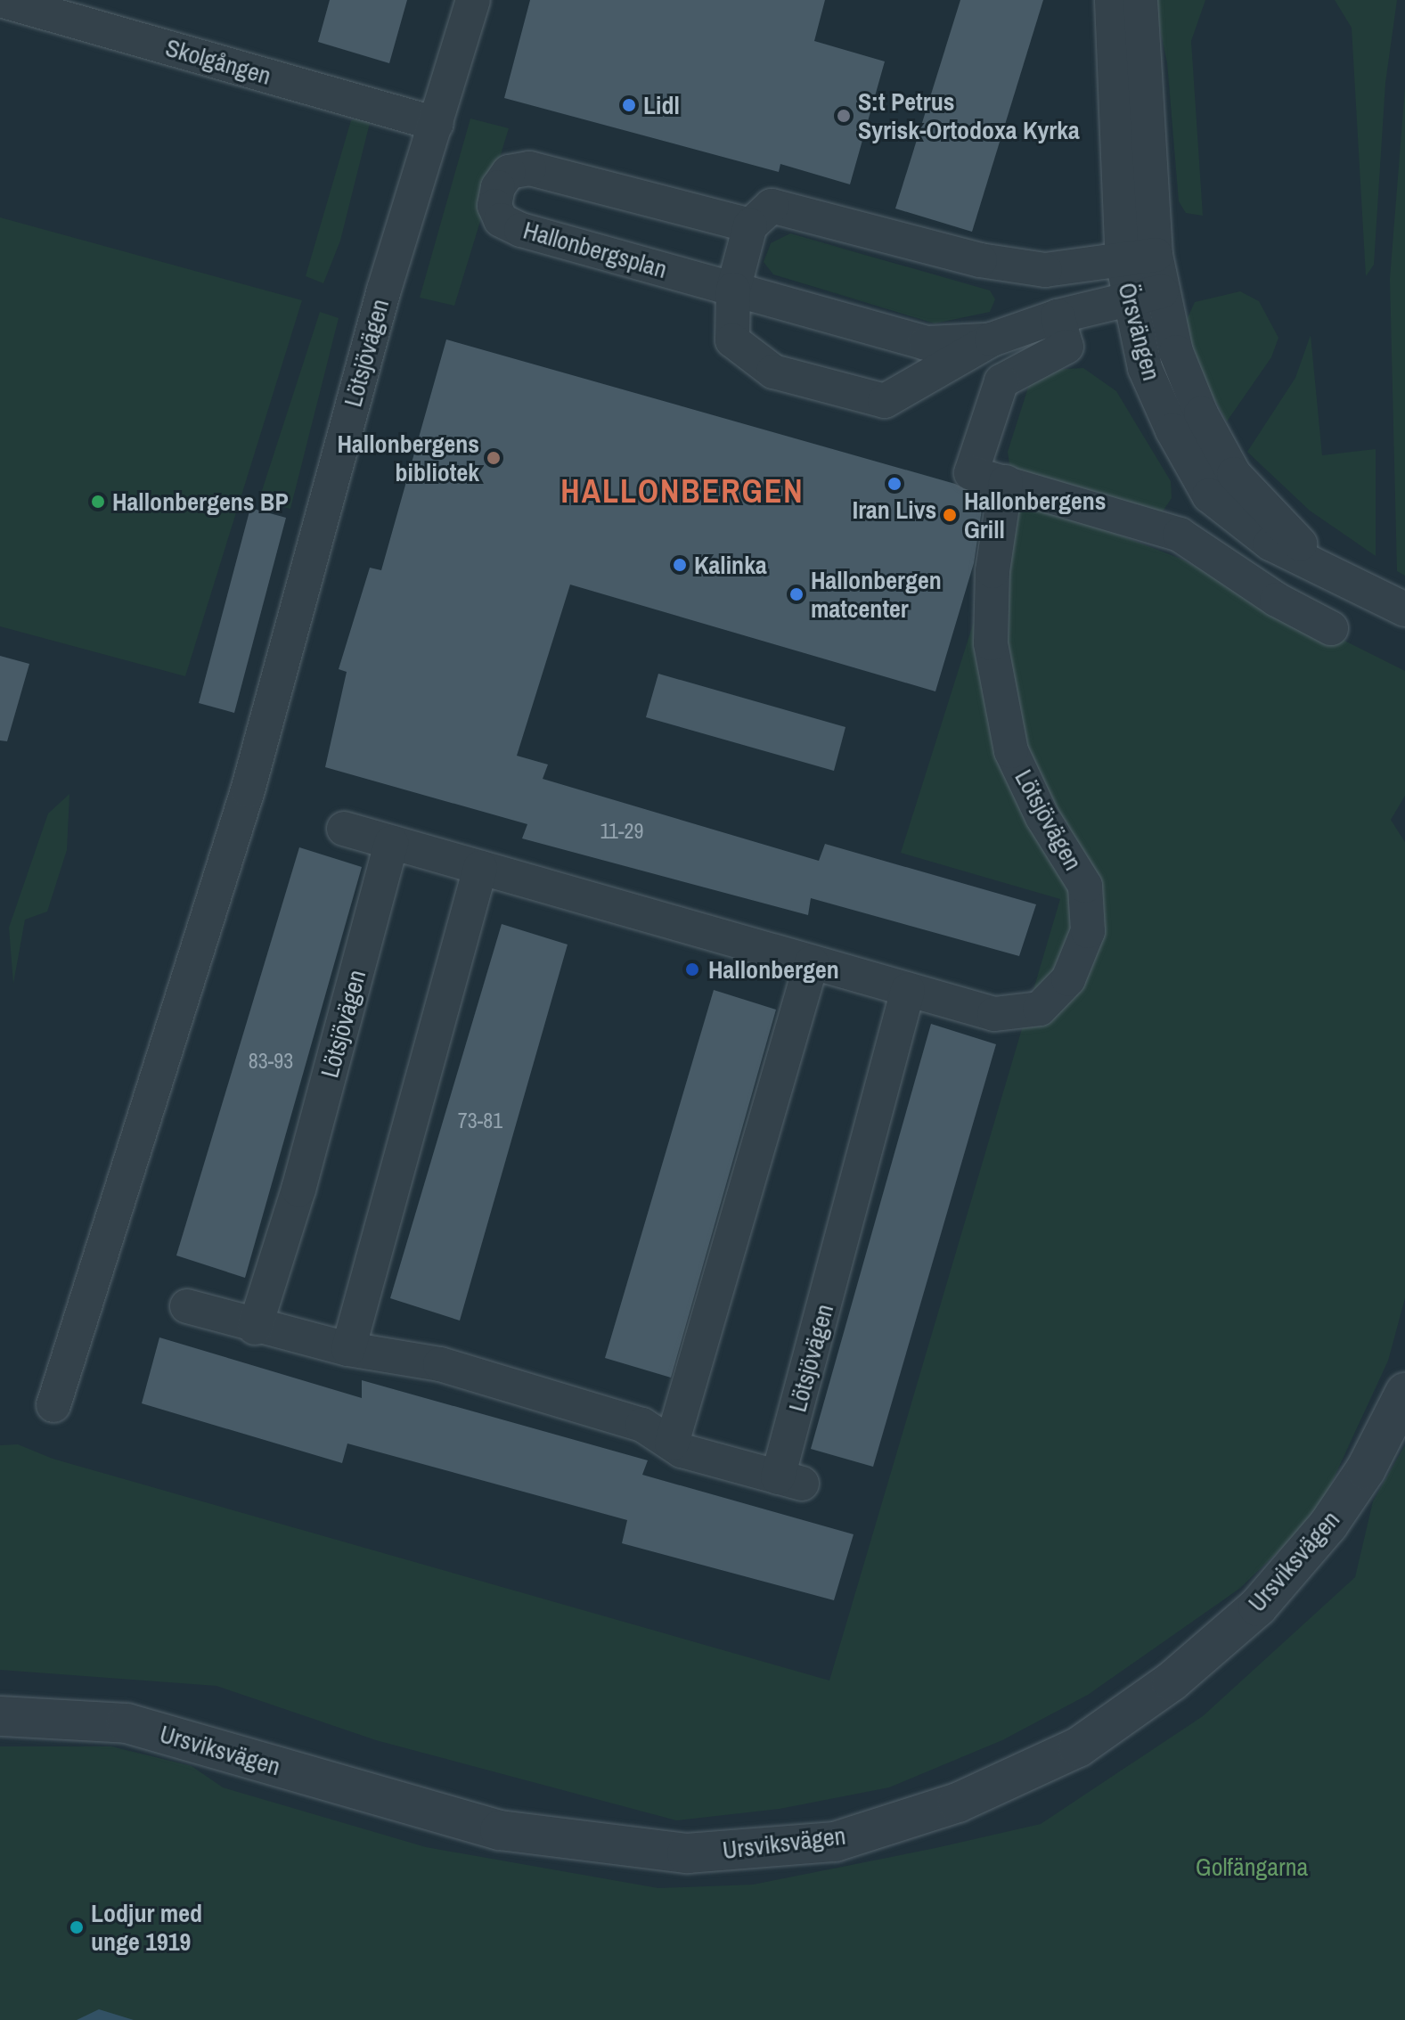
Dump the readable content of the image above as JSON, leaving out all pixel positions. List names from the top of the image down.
{
  "streets": {
    "street": [
      "Skolgången",
      "Hallonbergsplan",
      "Örsvängen",
      "Lötsjövägen",
      "Ursviksvägen"
    ]
  },
  "crossings": [
    ["Skolgången", "Lötsjövägen"],
    ["Hallonbergsplan", "Örsvängen"]
  ],
  "districts": ["HALLONBERGEN"],
  "parks": ["Golfängarna"],
  "places": [
    "Lidl",
    "S:t Petrus Syrisk-Ortodoxa Kyrka",
    "Hallonbergens bibliotek",
    "Iran Livs",
    "Hallonbergens BP",
    "Hallonbergens Grill",
    "Kalinka",
    "Hallonbergen matcenter",
    "Hallonbergen",
    "Lodjur med unge 1919"
  ],
  "house_numbers": ["11-29", "83-93", "73-81"]
}
